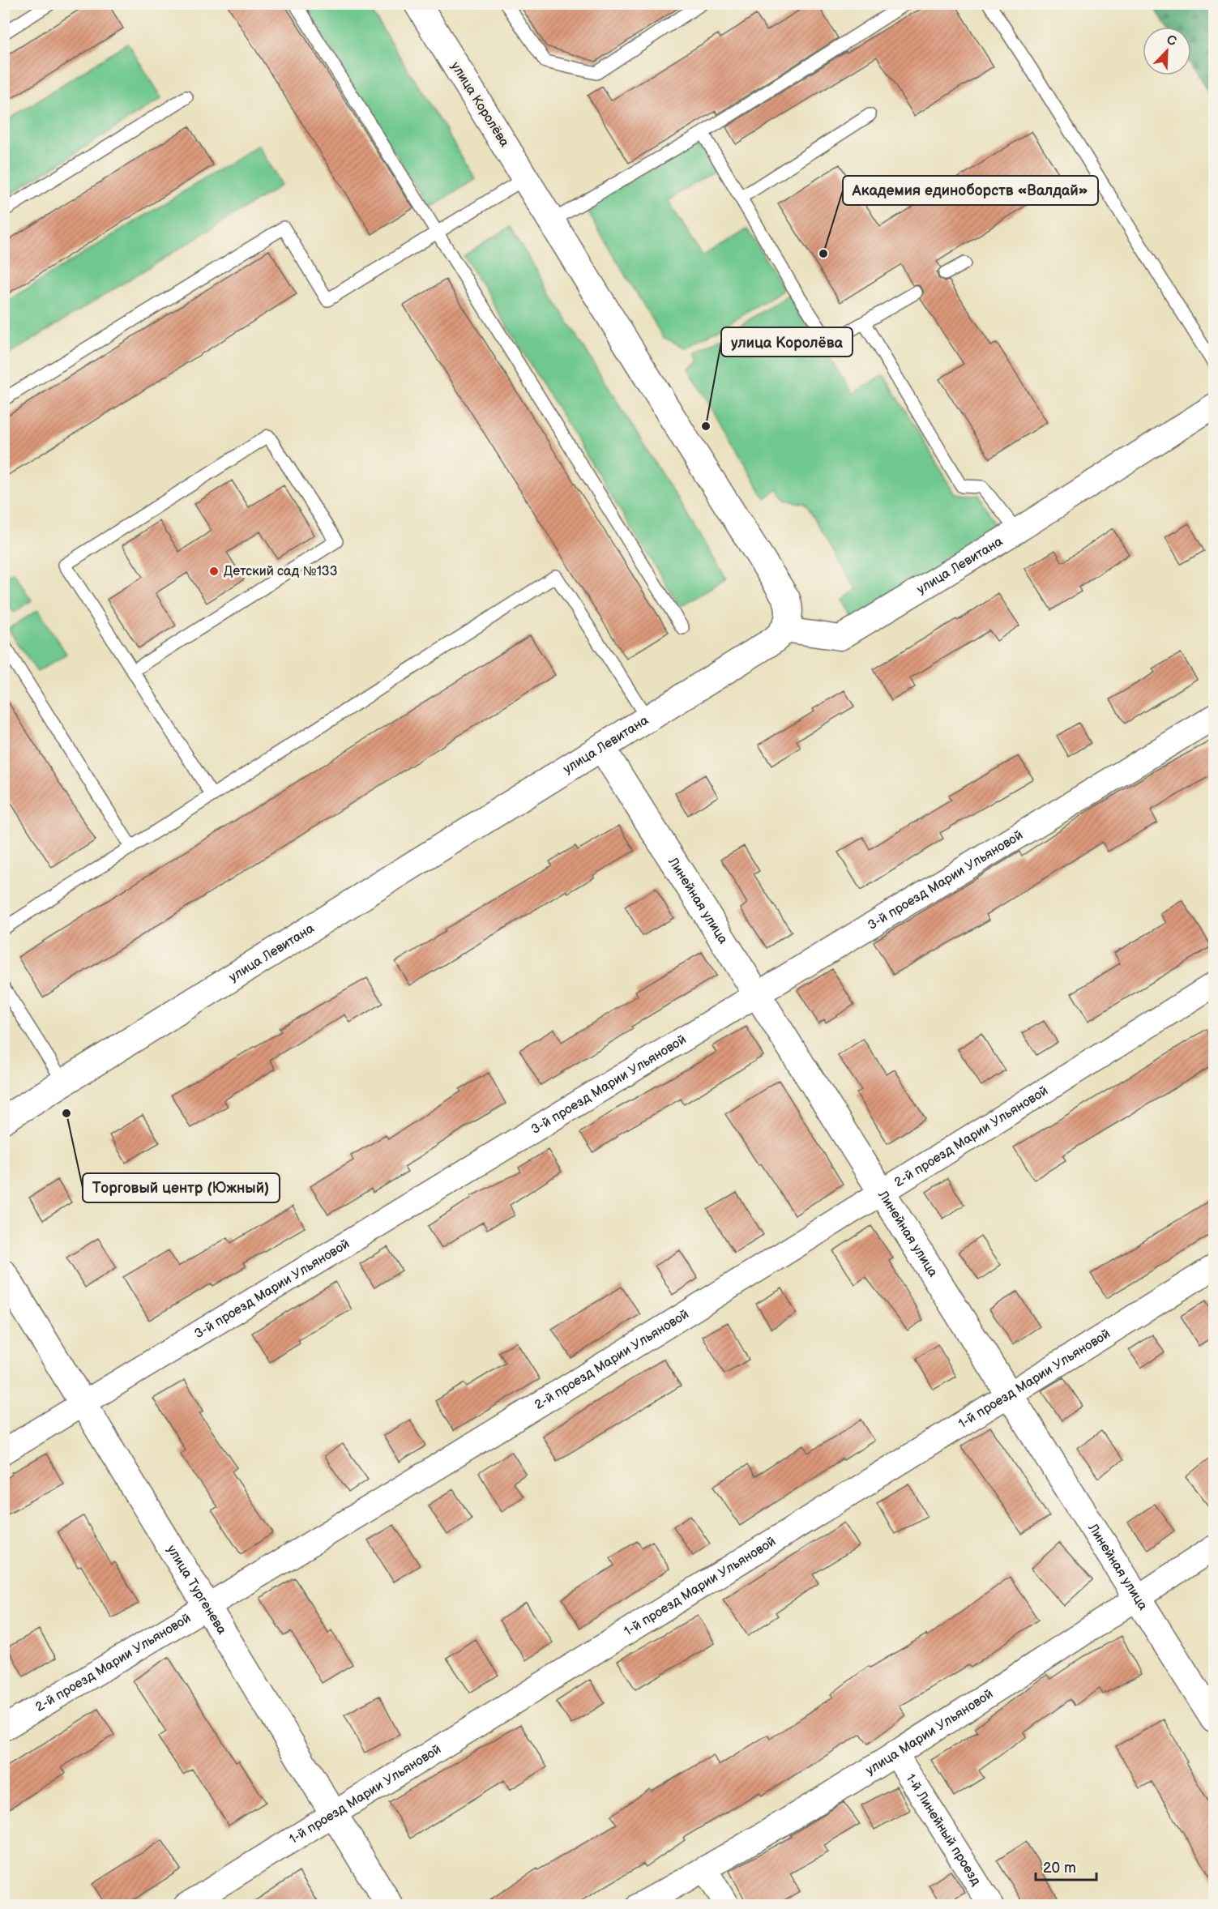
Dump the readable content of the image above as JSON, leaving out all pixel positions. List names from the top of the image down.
{
  "streets": {
    "main road": [
      "улица Королёва",
      "улица Левитана",
      "Линейная улица",
      "улица Тургенева"
    ],
    "street": [
      "3-й проезд Марии Ульяновой",
      "2-й проезд Марии Ульяновой",
      "1-й проезд Марии Ульяновой",
      "улица Марии Ульяновой",
      "1-й Линейный проезд"
    ]
  },
  "crossings": [
    ["улица Королёва", "улица Левитана"],
    ["улица Левитана", "Линейная улица"],
    ["3-й проезд Марии Ульяновой", "Линейная улица"],
    ["3-й проезд Марии Ульяновой", "улица Тургенева"],
    ["Линейная улица", "2-й проезд Марии Ульяновой"],
    ["Линейная улица", "1-й проезд Марии Ульяновой"],
    ["Линейная улица", "улица Марии Ульяновой"],
    ["2-й проезд Марии Ульяновой", "улица Тургенева"],
    ["1-й проезд Марии Ульяновой", "улица Тургенева"],
    ["улица Марии Ульяновой", "1-й Линейный проезд"]
  ],
  "places": [
    "Академия единоборств «Валдай»",
    "улица Королёва",
    "Детский сад №133",
    "Торговый центр (Южный)"
  ],
  "scale_bar": "20 m",
  "north": "top right"
}
